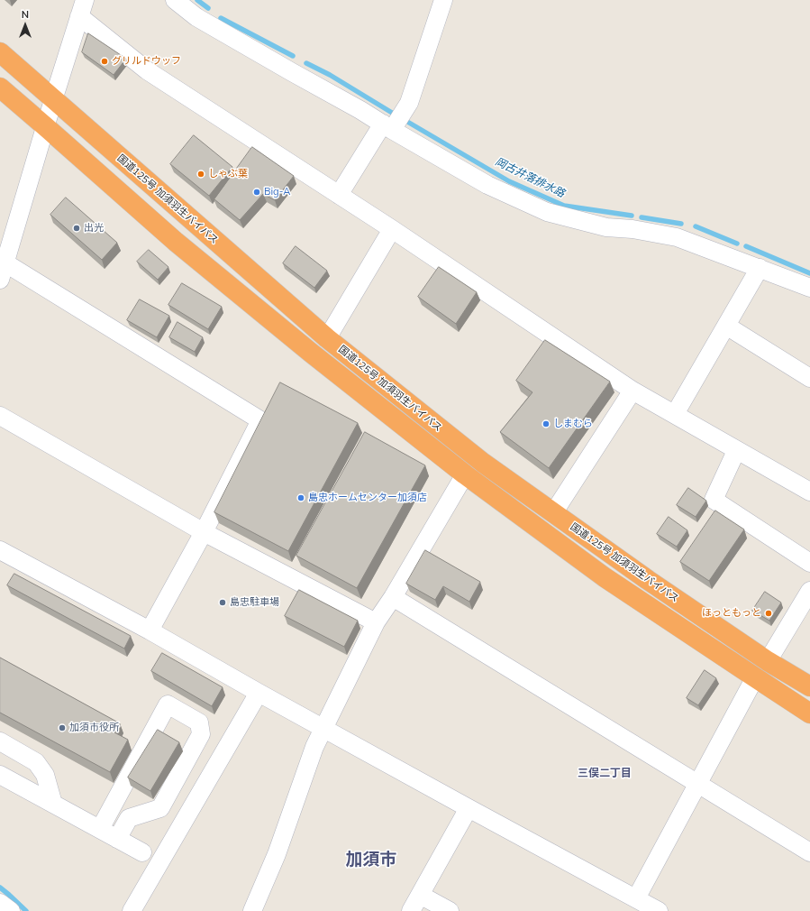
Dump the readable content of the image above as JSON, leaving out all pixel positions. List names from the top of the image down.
{
  "streets": {
    "highway": ["国道125号 加須羽生バイパス"]
  },
  "districts": ["三俣二丁目", "加須市"],
  "water": ["岡古井落排水路"],
  "places": [
    "グリルドウッフ",
    "しゃぶ葉",
    "Big-A",
    "出光",
    "しまむら",
    "島忠ホームセンター加須店",
    "島忠駐車場",
    "ほっともっと",
    "加須市役所"
  ],
  "north": "top"
}
